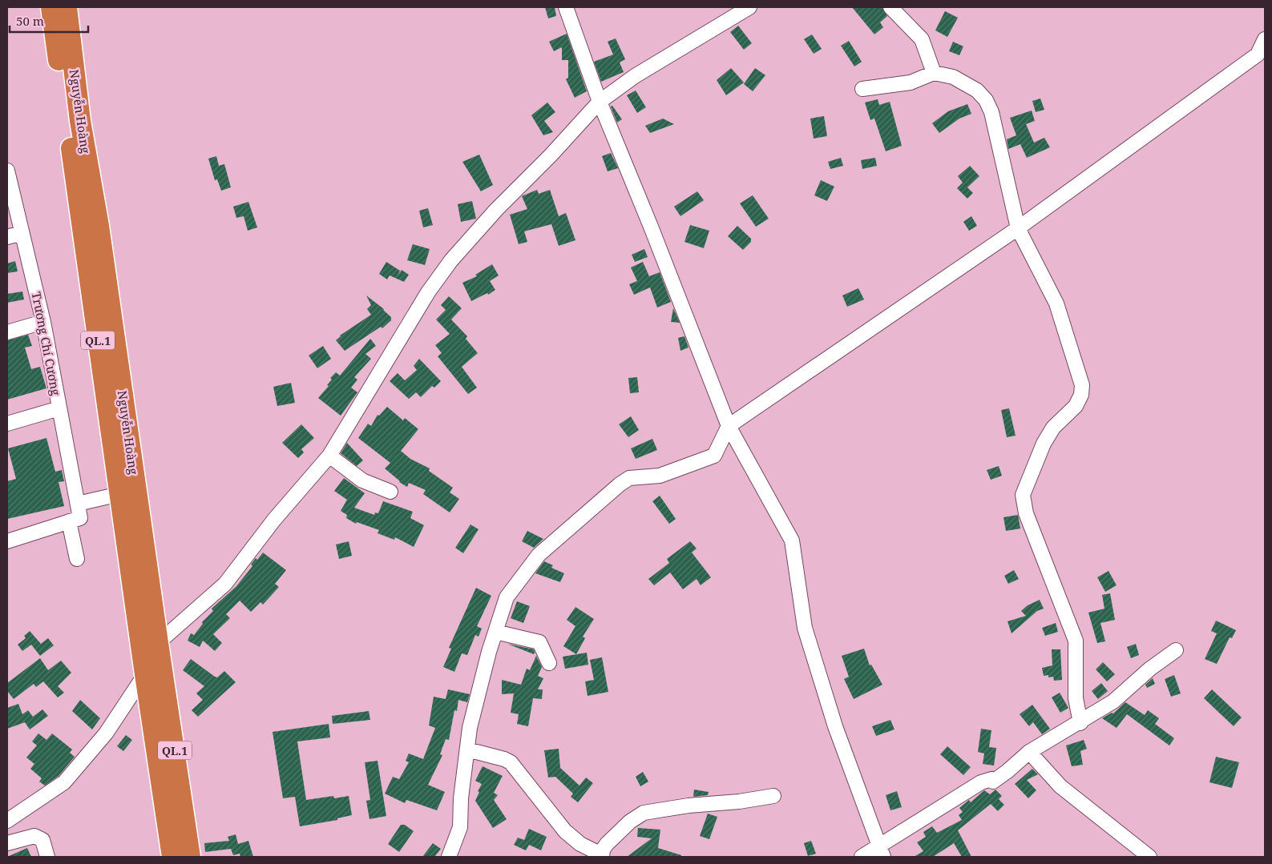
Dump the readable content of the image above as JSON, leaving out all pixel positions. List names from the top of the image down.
{
  "streets": {
    "highway": ["Nguyễn Hoàng", "QL.1"],
    "street": ["Trương Chí Cương"]
  },
  "scale_bar": "50 m"
}
